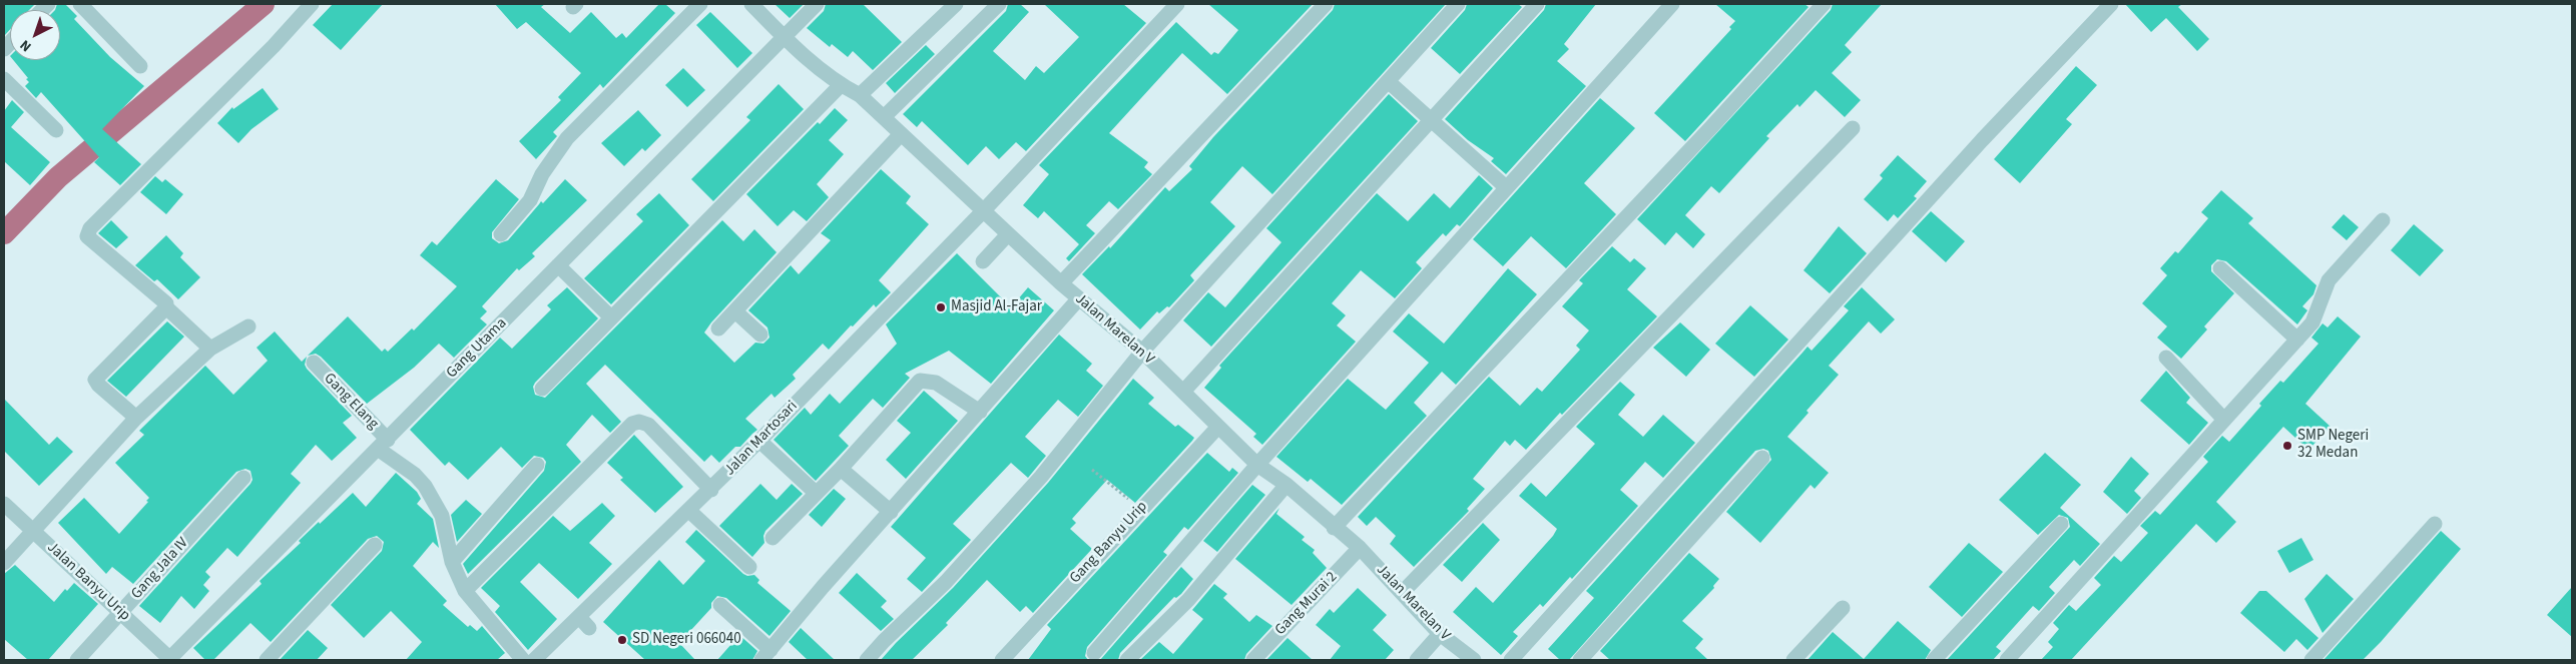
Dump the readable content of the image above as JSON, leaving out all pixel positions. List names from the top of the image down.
{
  "streets": {
    "street": [
      "Jalan Marelan V",
      "Gang Utama",
      "Gang Elang",
      "Jalan Martosari",
      "Gang Banyu Urip",
      "Gang Jala IV",
      "Jalan Banyu Urip",
      "Gang Murai 2"
    ]
  },
  "crossings": [
    ["Jalan Marelan V", "Gang Utama"],
    ["Jalan Marelan V", "Jalan Martosari"],
    ["Jalan Marelan V", "Gang Banyu Urip"],
    ["Jalan Marelan V", "Gang Murai 2"],
    ["Gang Utama", "Gang Elang"],
    ["Gang Utama", "Jalan Banyu Urip"],
    ["Gang Jala IV", "Jalan Banyu Urip"]
  ],
  "places": ["Masjid Al-Fajar", "SMP Negeri 32 Medan", "SD Negeri 066040"],
  "north": "bottom left"
}
